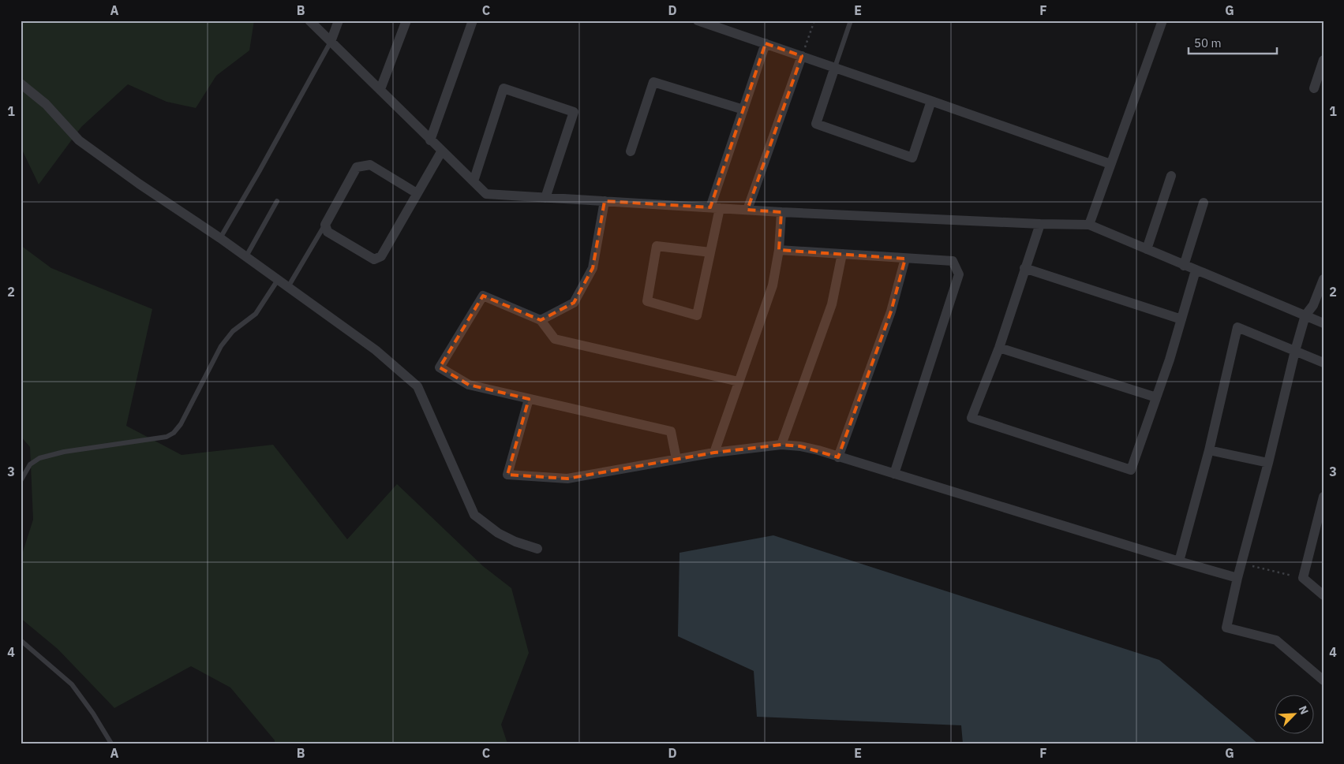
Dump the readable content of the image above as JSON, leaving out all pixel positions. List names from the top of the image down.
{
  "scale_bar": "50 m",
  "north": "top right",
  "grid": {
    "columns": [
      "A",
      "B",
      "C",
      "D",
      "E",
      "F",
      "G"
    ],
    "rows": [
      "1",
      "2",
      "3",
      "4"
    ]
  }
}
